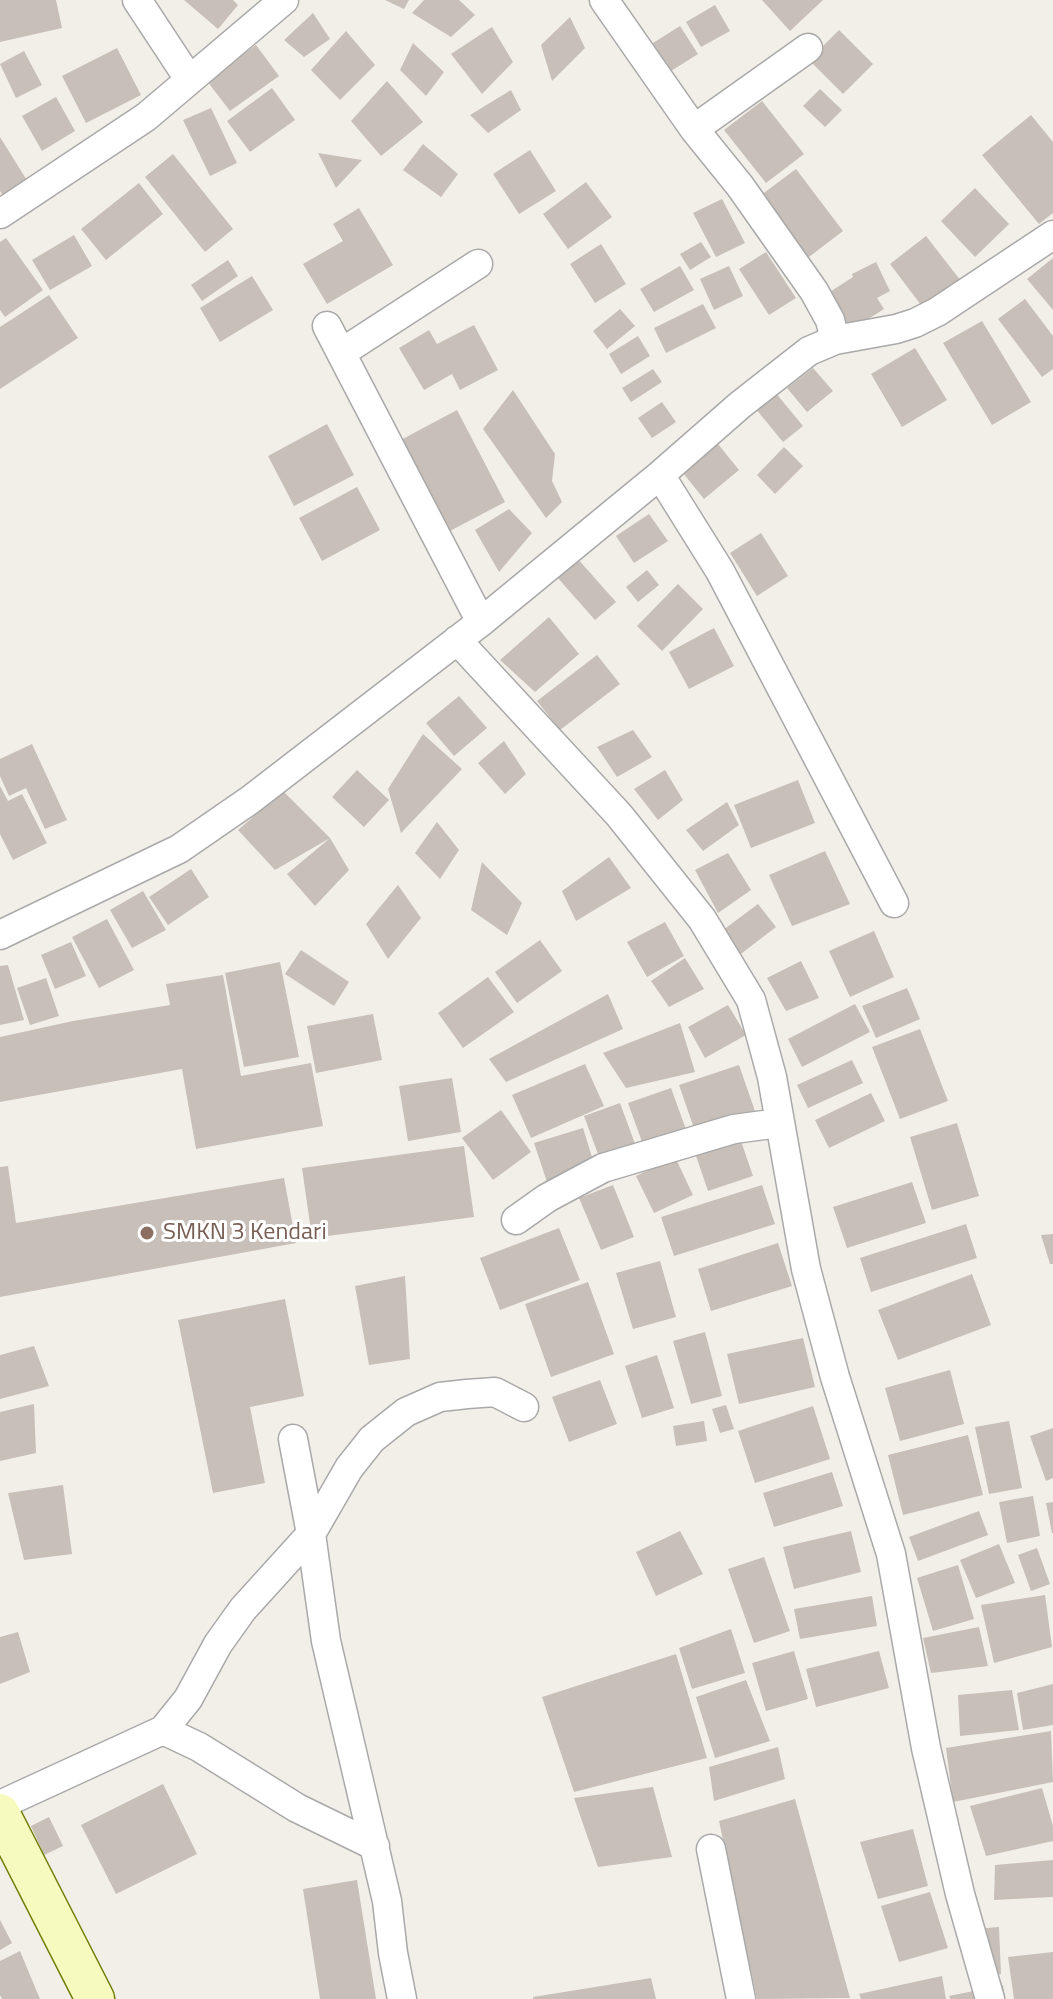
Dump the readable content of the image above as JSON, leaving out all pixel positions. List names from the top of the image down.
{
  "places": ["SMKN 3 Kendari"]
}
